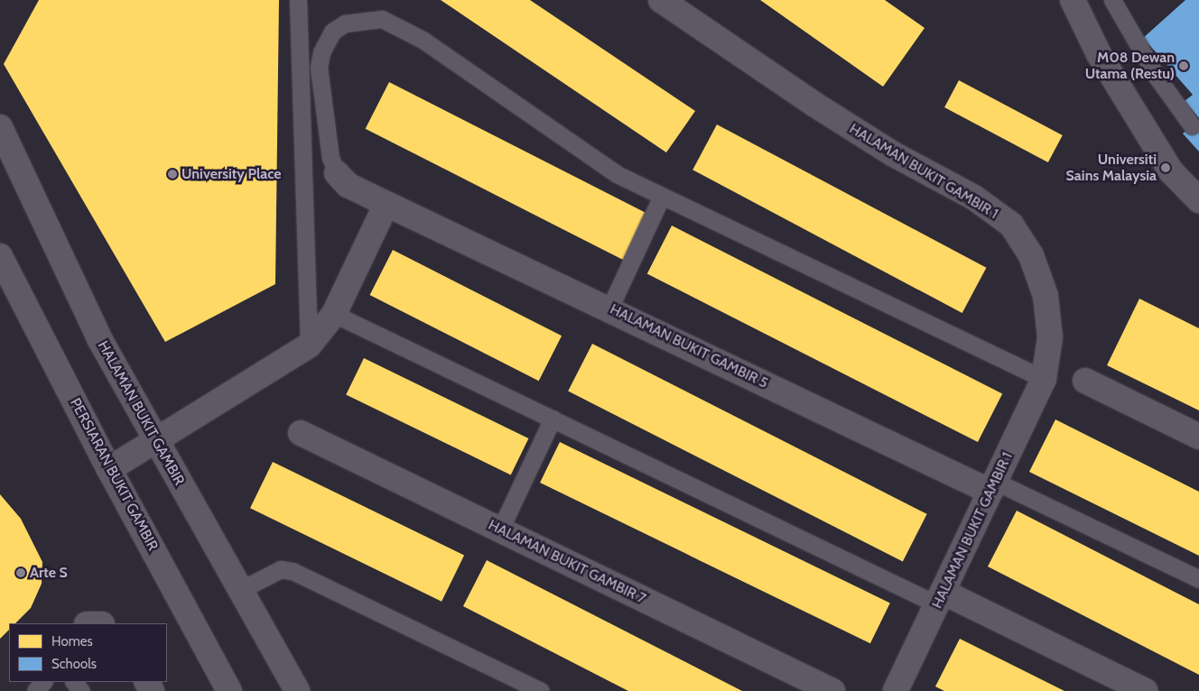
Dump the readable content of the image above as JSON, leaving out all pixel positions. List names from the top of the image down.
{
  "streets": {
    "street": [
      "HALAMAN BUKIT GAMBIR 1",
      "HALAMAN BUKIT GAMBIR 5",
      "HALAMAN BUKIT GAMBIR",
      "PERSIARAN BUKIT GAMBIR",
      "HALAMAN BUKIT GAMBIR 7"
    ]
  },
  "crossings": [
    ["HALAMAN BUKIT GAMBIR 1", "HALAMAN BUKIT GAMBIR 5"]
  ],
  "places": [
    "M08 Dewan Utama (Restu)",
    "Universiti Sains Malaysia",
    "University Place",
    "Arte S"
  ],
  "legend": ["Homes", "Schools"]
}
